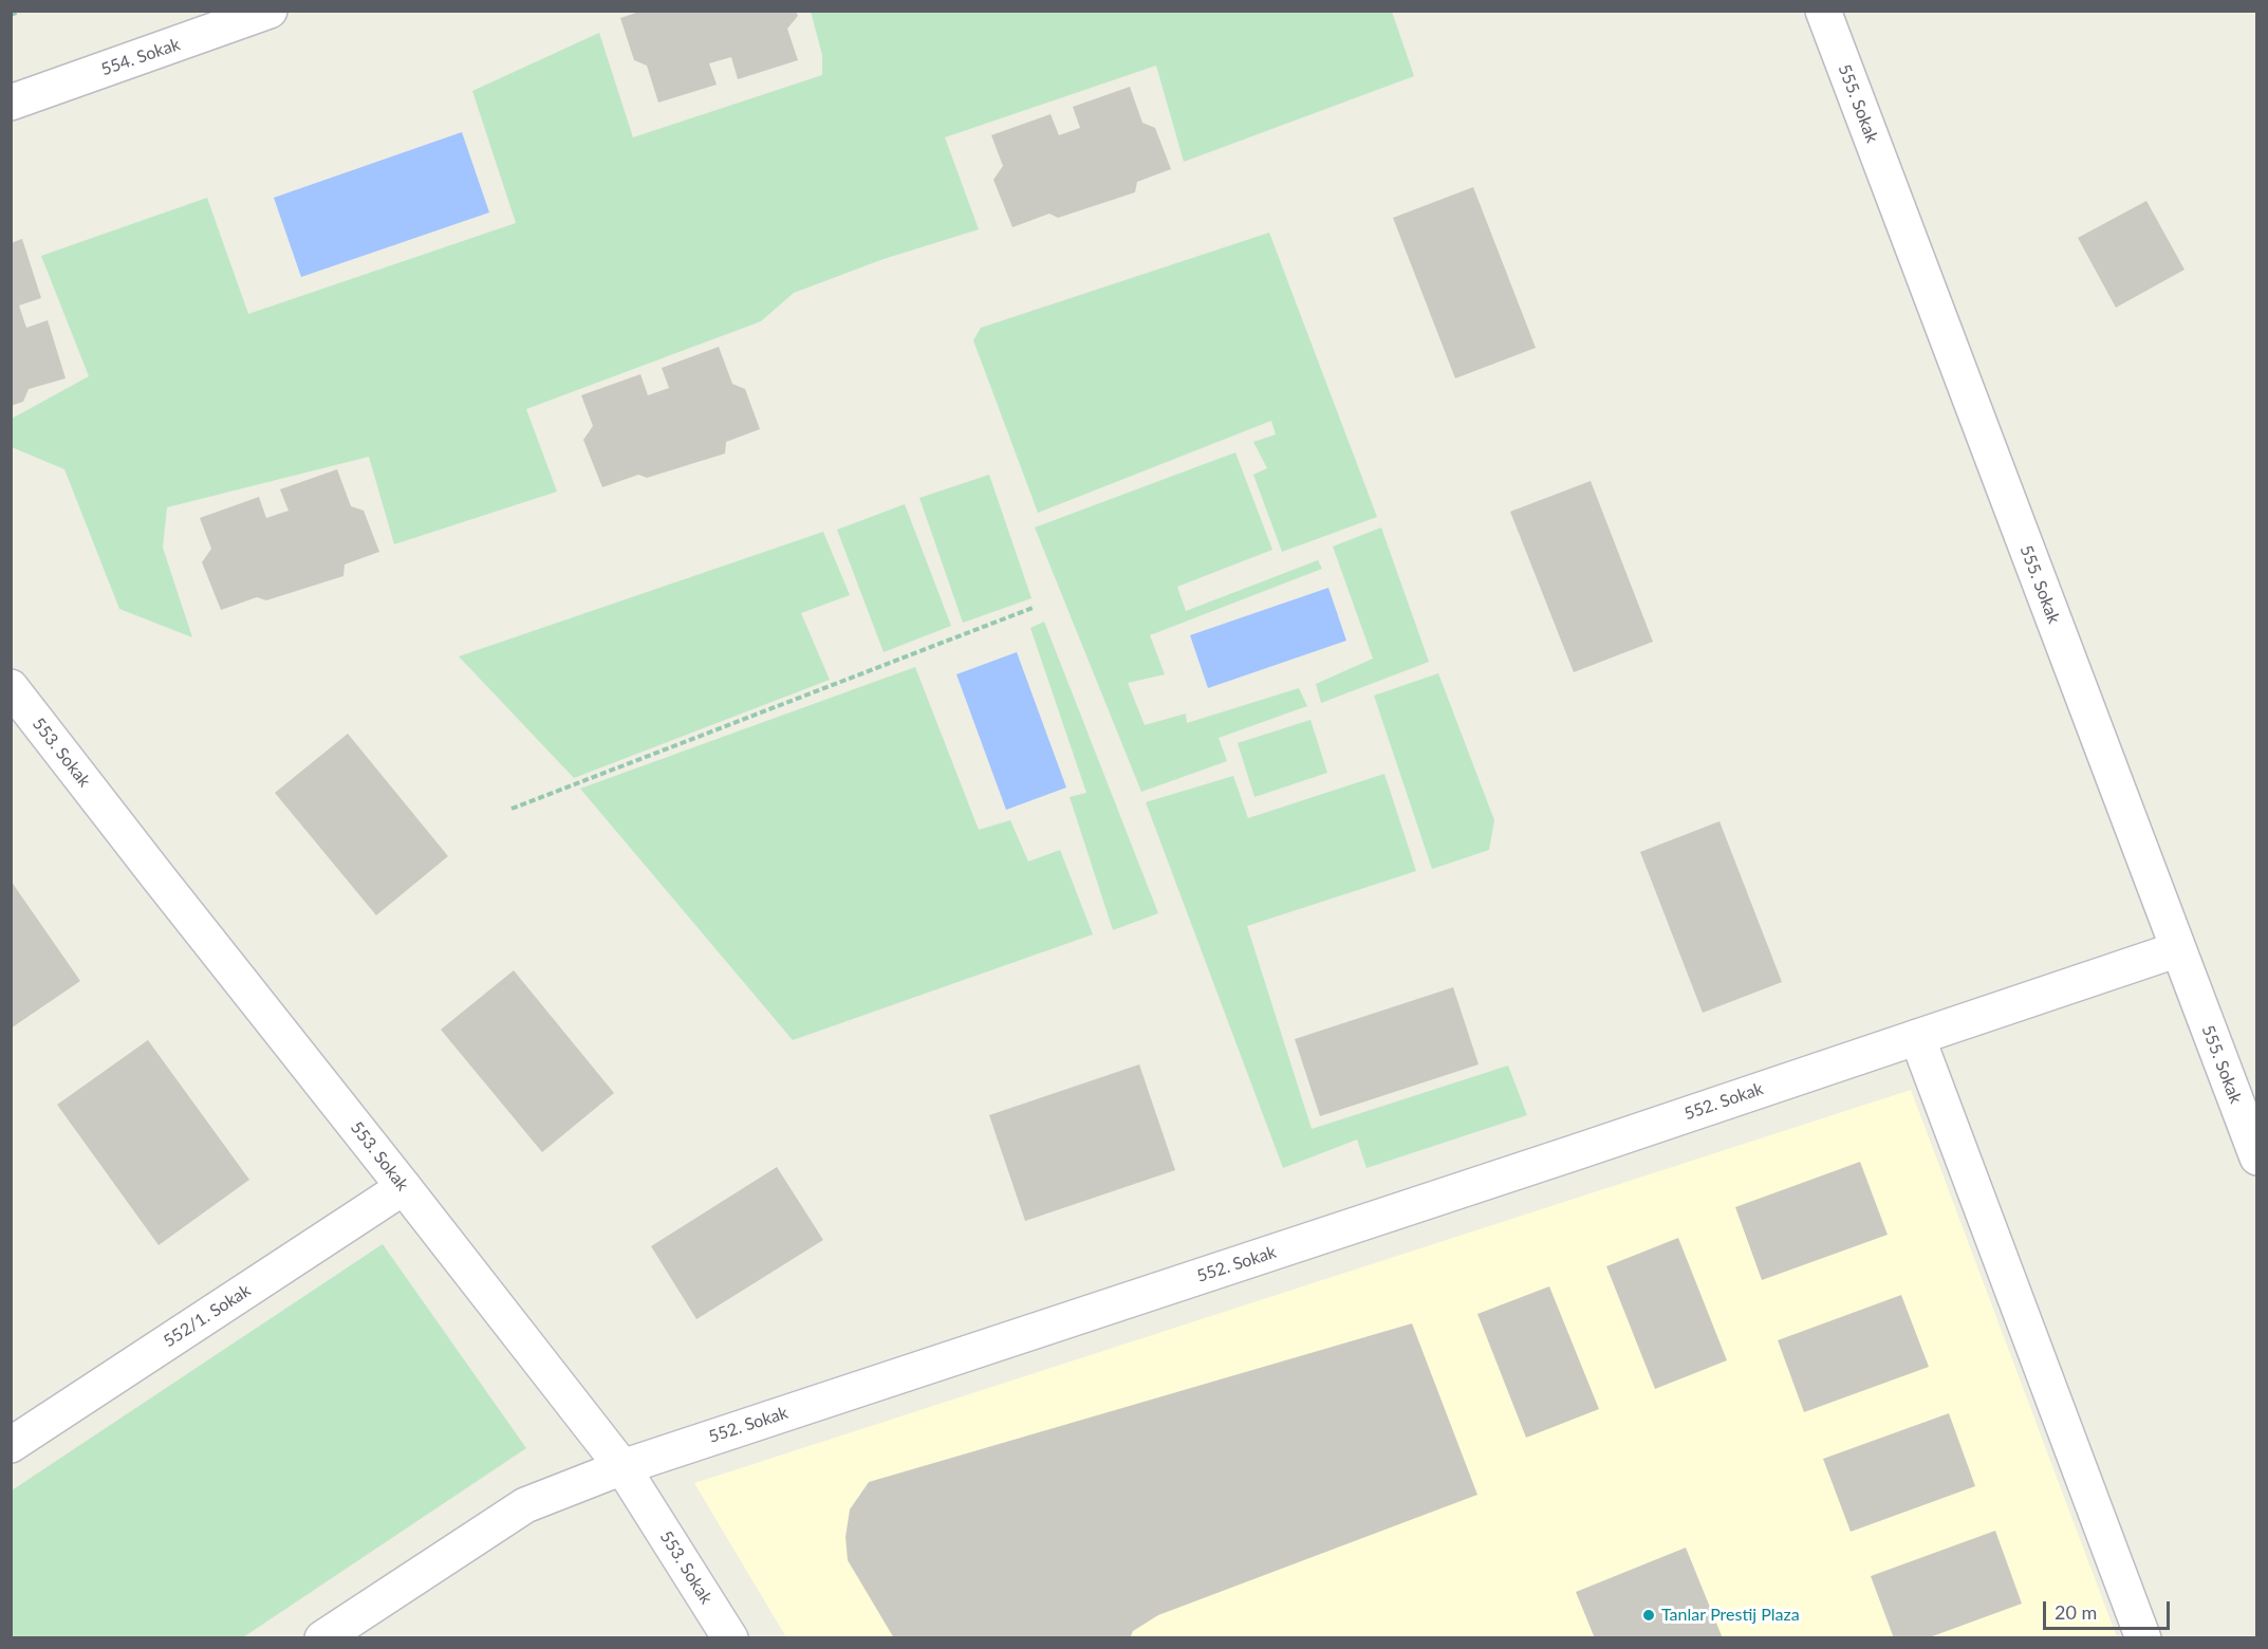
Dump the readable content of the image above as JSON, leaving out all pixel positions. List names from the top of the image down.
{
  "streets": {
    "street": [
      "554. Sokak",
      "555. Sokak",
      "553. Sokak",
      "552. Sokak",
      "552/1. Sokak"
    ]
  },
  "crossings": [
    ["555. Sokak", "552. Sokak"],
    ["553. Sokak", "552. Sokak"],
    ["553. Sokak", "552/1. Sokak"]
  ],
  "places": ["Tanlar Prestij Plaza"],
  "scale_bar": "20 m"
}
